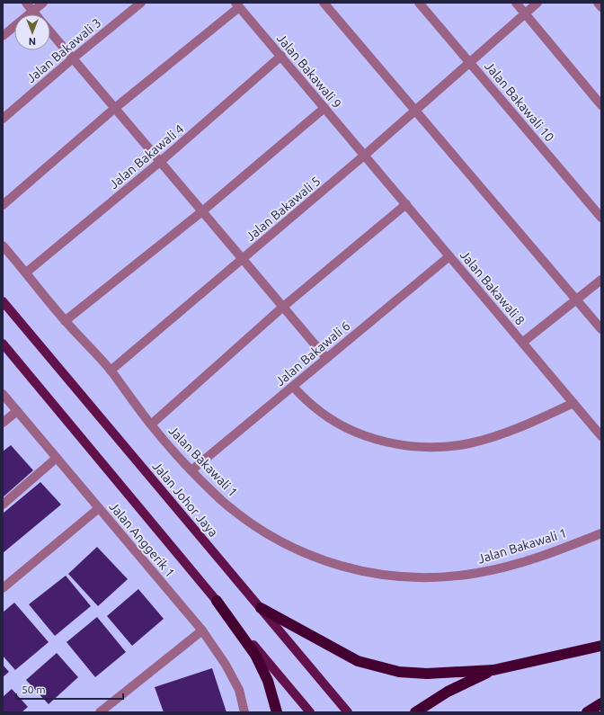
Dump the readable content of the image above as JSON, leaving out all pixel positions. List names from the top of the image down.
{
  "streets": {
    "main road": ["Jalan Johor Jaya"],
    "street": [
      "Jalan Bakawali 3",
      "Jalan Bakawali 9",
      "Jalan Bakawali 10",
      "Jalan Bakawali 4",
      "Jalan Bakawali 5",
      "Jalan Bakawali 8",
      "Jalan Bakawali 6",
      "Jalan Bakawali 1",
      "Jalan Anggerik 1"
    ]
  },
  "crossings": [
    ["Jalan Bakawali 9", "Jalan Bakawali 4"],
    ["Jalan Bakawali 9", "Jalan Bakawali 5"],
    ["Jalan Bakawali 9", "Jalan Bakawali 8"],
    ["Jalan Bakawali 10", "Jalan Bakawali 5"],
    ["Jalan Bakawali 4", "Jalan Bakawali 1"],
    ["Jalan Bakawali 5", "Jalan Bakawali 8"],
    ["Jalan Bakawali 5", "Jalan Bakawali 1"],
    ["Jalan Bakawali 8", "Jalan Bakawali 6"],
    ["Jalan Bakawali 6", "Jalan Bakawali 1"]
  ],
  "scale_bar": "50 m",
  "north": "bottom"
}
